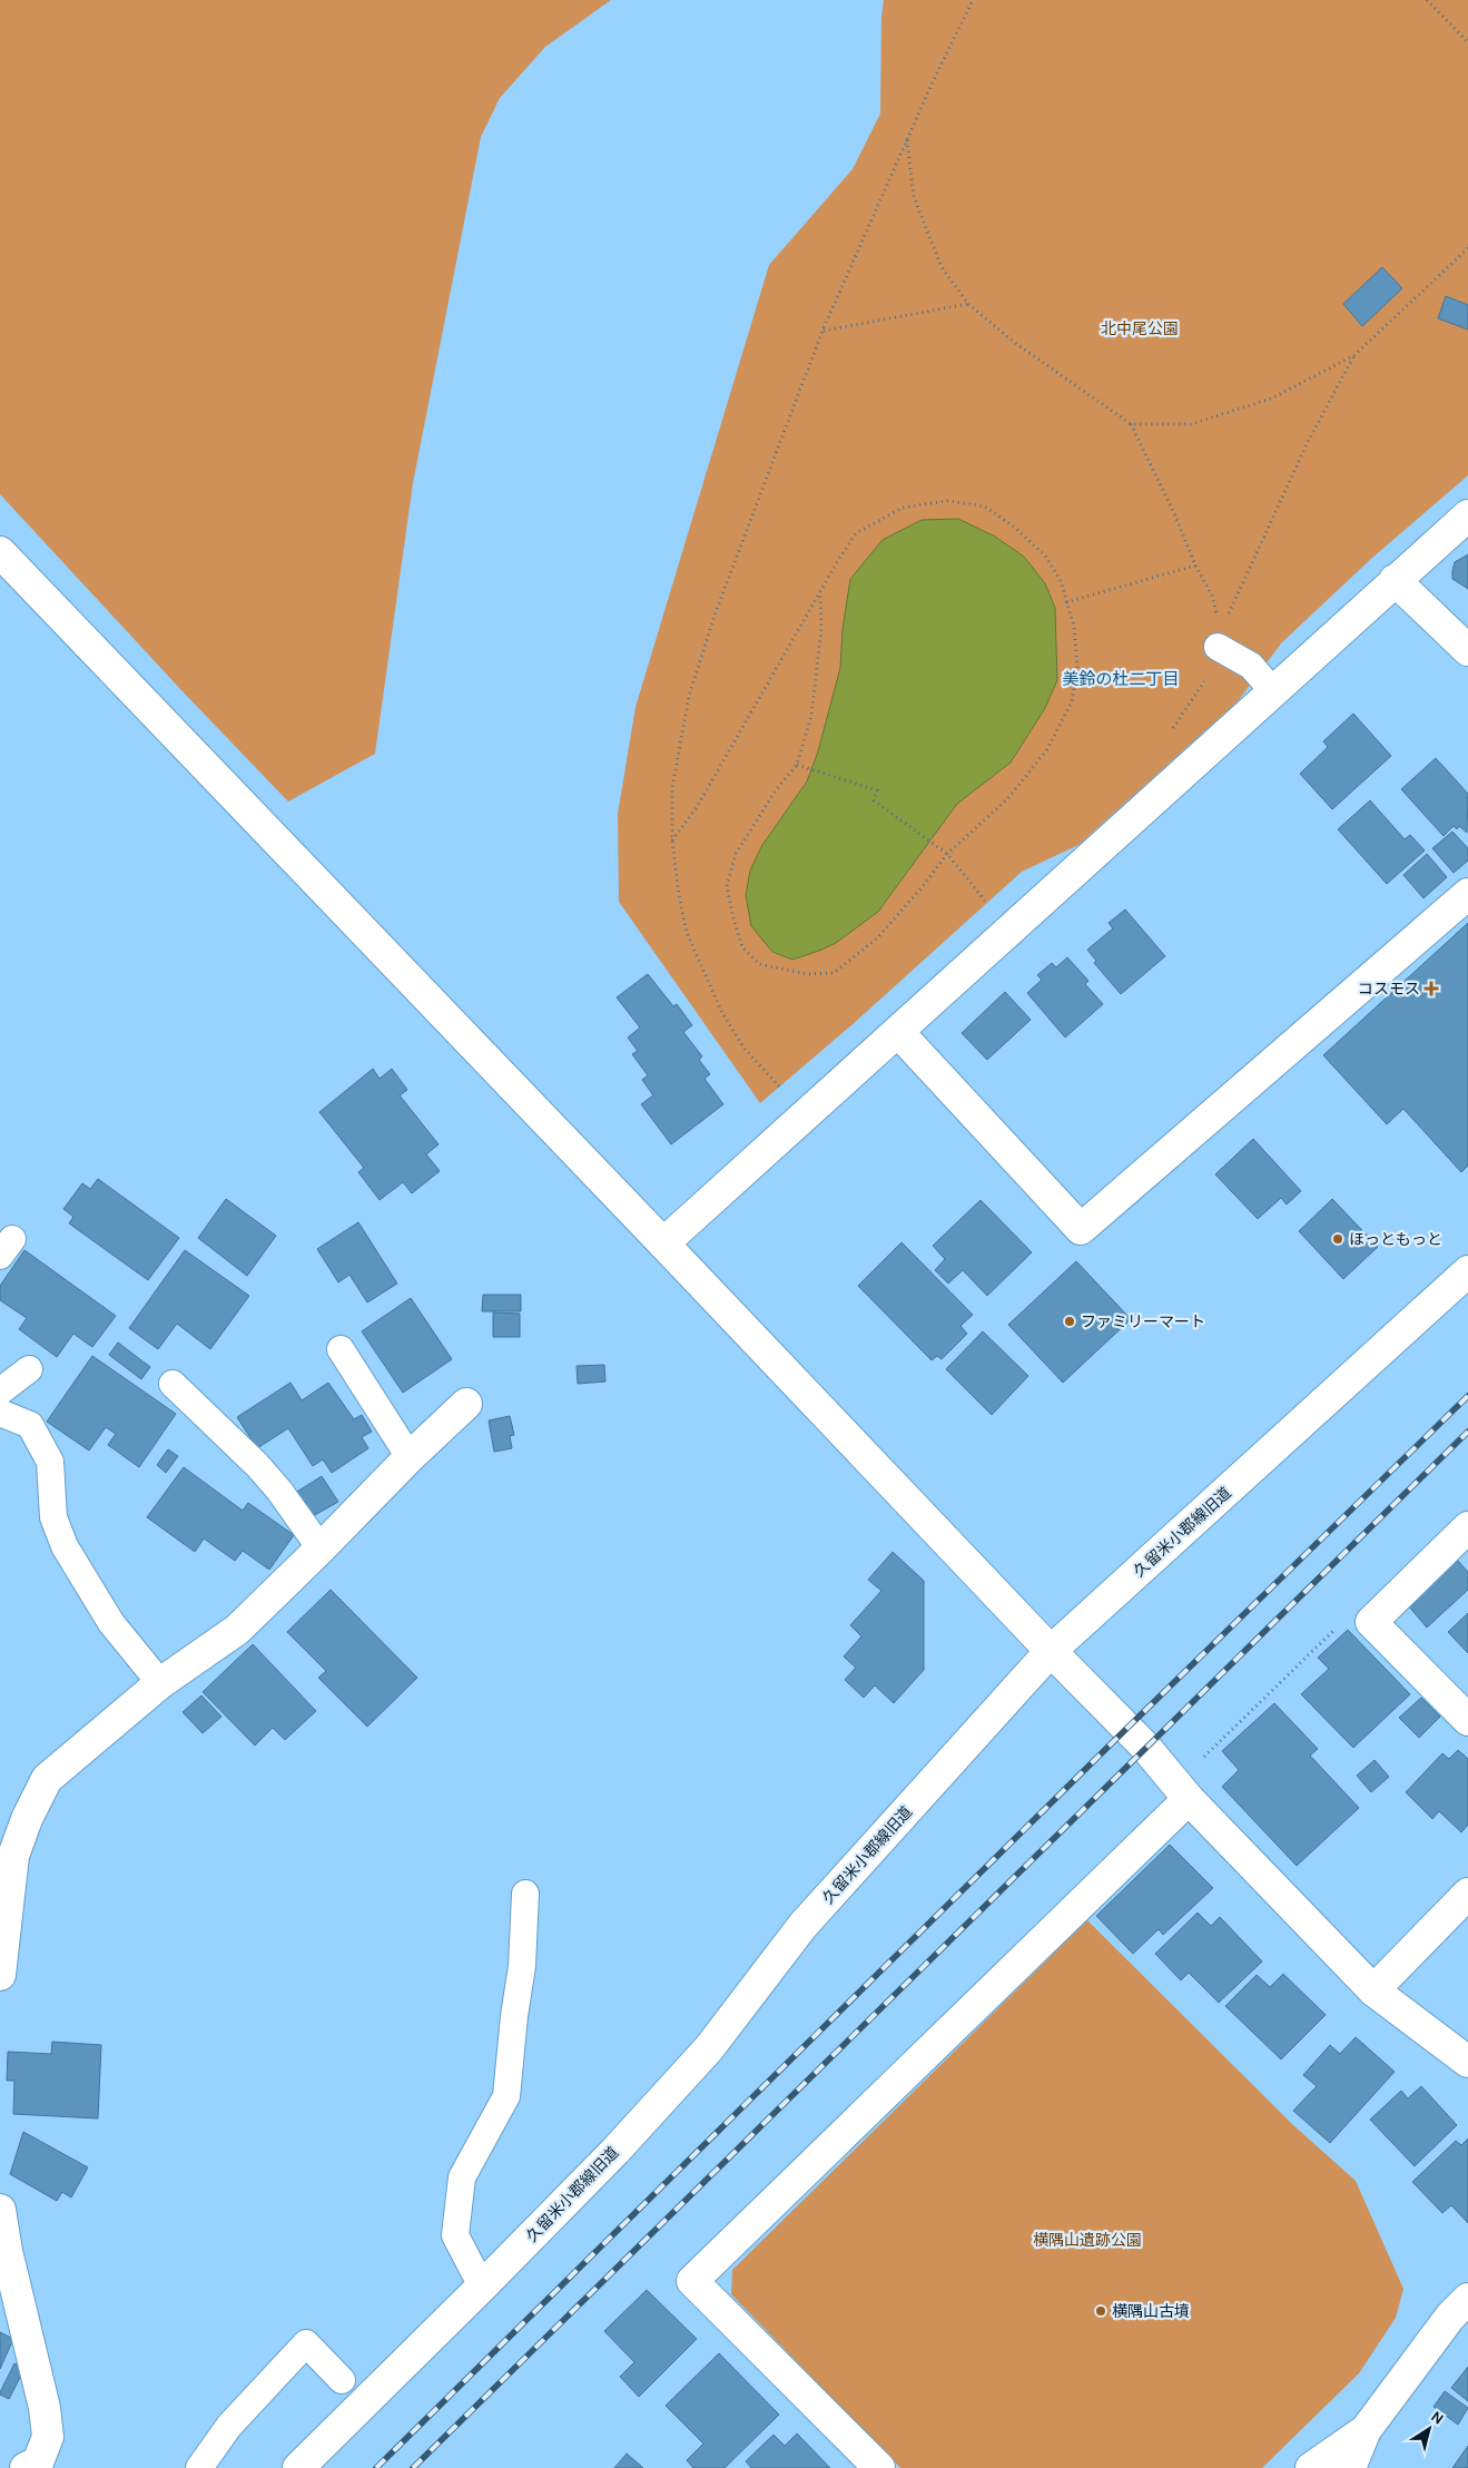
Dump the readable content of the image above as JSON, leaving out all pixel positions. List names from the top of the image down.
{
  "streets": {
    "street": ["久留米小郡線旧道"]
  },
  "districts": ["美鈴の杜二丁目"],
  "parks": ["北中尾公園", "横隅山遺跡公園"],
  "places": {
    "health": ["コスモス"],
    "other": ["ほっともっと", "ファミリーマート", "横隅山古墳"]
  },
  "north": "top right"
}
